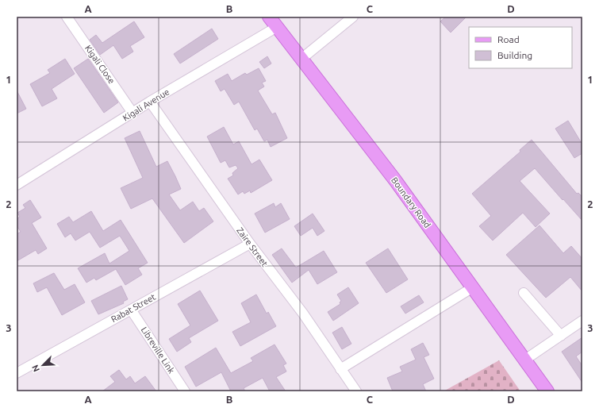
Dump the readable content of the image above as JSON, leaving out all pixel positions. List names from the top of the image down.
{
  "streets": {
    "main road": ["Boundary Road"],
    "street": [
      "Kigali Close",
      "Kigali Avenue",
      "Zaire Street",
      "Rabat Street",
      "Libreville Link"
    ]
  },
  "crossings": [
    ["Kigali Close", "Kigali Avenue"],
    ["Kigali Avenue", "Boundary Road"],
    ["Kigali Avenue", "Zaire Street"],
    ["Zaire Street", "Rabat Street"],
    ["Rabat Street", "Libreville Link"]
  ],
  "legend": ["Road", "Building"],
  "north": "bottom left",
  "grid": {
    "columns": [
      "A",
      "B",
      "C",
      "D"
    ],
    "rows": ["1", "2", "3"]
  }
}
